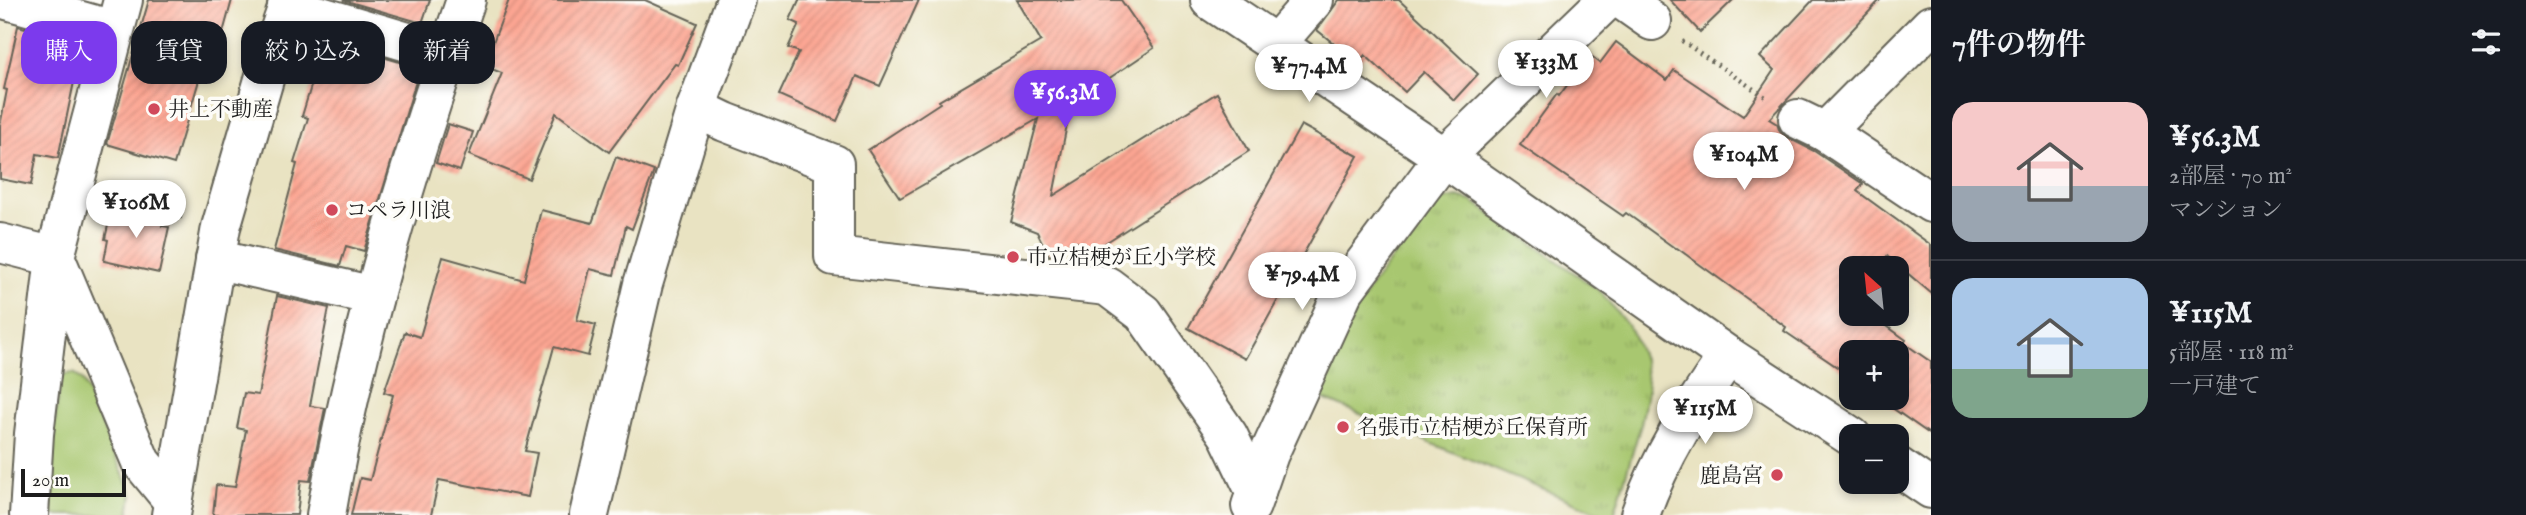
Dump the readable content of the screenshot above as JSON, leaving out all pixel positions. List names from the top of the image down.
{
  "places": [
    "井上不動産",
    "コペラ川浪",
    "市立桔梗が丘小学校",
    "名張市立桔梗が丘保育所",
    "鹿島宮"
  ],
  "scale_bar": "20 m",
  "north": "top left",
  "page": {
    "heading": "7件の物件",
    "chip": [
      "購入",
      "賃貸",
      "絞り込み",
      "新着"
    ],
    "price": [
      "¥133M",
      "¥77.4M",
      "¥56.3M",
      "¥104M",
      "¥106M",
      "¥79.4M",
      "¥115M"
    ],
    "list": [
      {
        "name": "¥56.3M",
        "note": "2部屋 · 70 m² · マンション"
      },
      {
        "name": "¥115M",
        "note": "5部屋 · 118 m² · 一戸建て"
      }
    ],
    "map_buttons": ["+", "−"],
    "scale": "20 m"
  }
}
